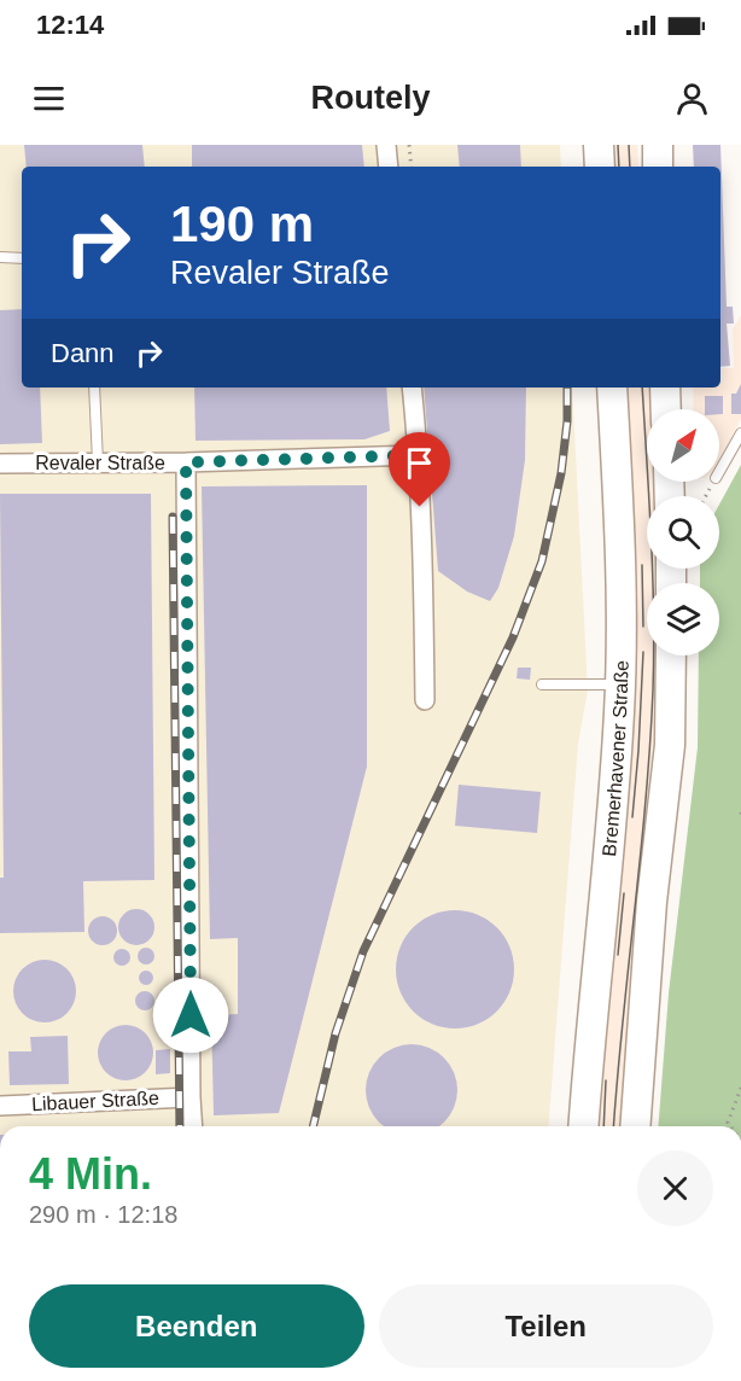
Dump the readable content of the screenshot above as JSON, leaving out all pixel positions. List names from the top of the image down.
{
  "streets": {
    "main road": ["Bremerhavener Straße"],
    "street": ["Revaler Straße", "Libauer Straße"]
  },
  "north": "top right",
  "page": {
    "status": "12:14",
    "header": "Routely",
    "turn": ["190 m", "Revaler Straße"],
    "then": "Dann",
    "heading": ["4 Min.", "290 m · 12:18"],
    "buttons": ["Beenden", "Teilen"]
  }
}
